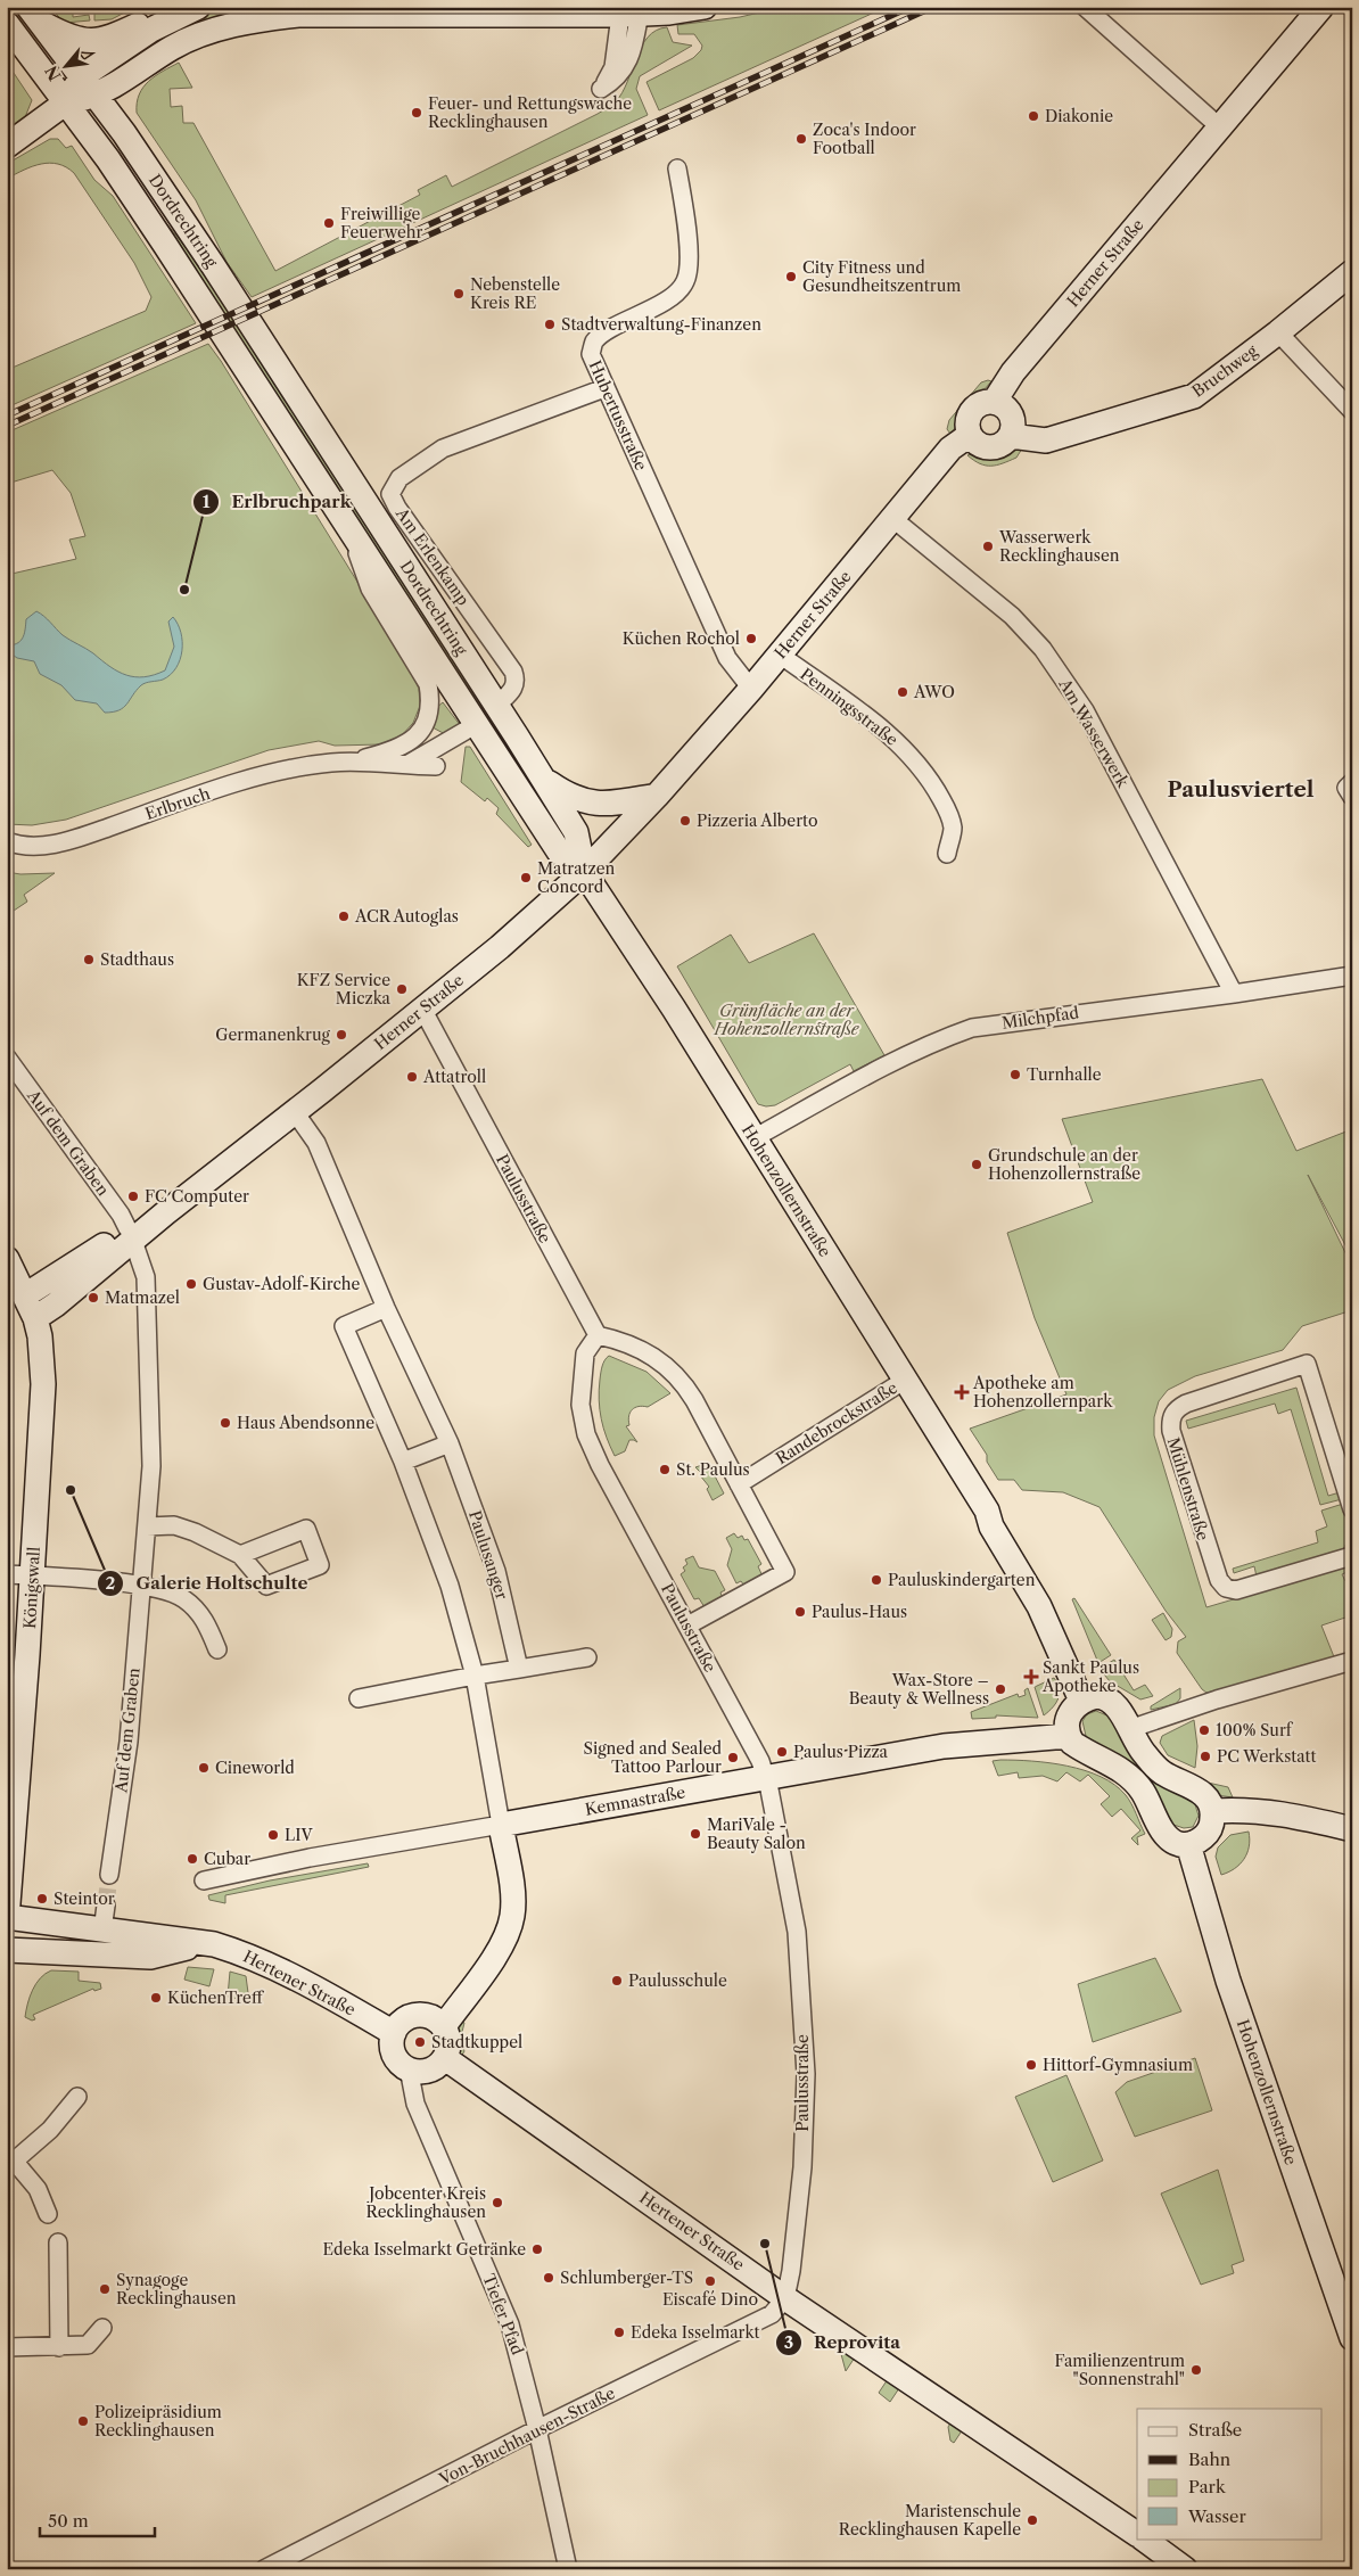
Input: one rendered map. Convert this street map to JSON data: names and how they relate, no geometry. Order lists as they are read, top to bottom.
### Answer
{
  "streets": {
    "main road": [
      "Dordrechtring",
      "Herner Straße",
      "Bruchweg",
      "Hohenzollernstraße",
      "Königswall",
      "Kemnastraße",
      "Hertener Straße"
    ],
    "street": [
      "Hubertusstraße",
      "Am Erlenkamp",
      "Penningsstraße",
      "Am Wasserwerk",
      "Erlbruch",
      "Milchpfad",
      "Auf dem Graben",
      "Paulusstraße",
      "Randebrockstraße",
      "Mühlenstraße",
      "Paulusanger",
      "Tiefer Pfad",
      "Von-Bruchhausen-Straße"
    ]
  },
  "crossings": [
    ["Dordrechtring", "Herner Straße"],
    ["Dordrechtring", "Am Erlenkamp"],
    ["Dordrechtring", "Erlbruch"],
    ["Dordrechtring", "Hohenzollernstraße"],
    ["Herner Straße", "Bruchweg"],
    ["Herner Straße", "Hubertusstraße"],
    ["Herner Straße", "Penningsstraße"],
    ["Herner Straße", "Am Wasserwerk"],
    ["Herner Straße", "Auf dem Graben"],
    ["Herner Straße", "Hohenzollernstraße"],
    ["Herner Straße", "Paulusstraße"],
    ["Herner Straße", "Paulusanger"],
    ["Herner Straße", "Königswall"],
    ["Hubertusstraße", "Am Erlenkamp"],
    ["Am Wasserwerk", "Milchpfad"],
    ["Milchpfad", "Hohenzollernstraße"],
    ["Hohenzollernstraße", "Randebrockstraße"],
    ["Paulusstraße", "Kemnastraße"],
    ["Paulusstraße", "Hertener Straße"],
    ["Paulusstraße", "Von-Bruchhausen-Straße"],
    ["Königswall", "Hertener Straße"],
    ["Hertener Straße", "Tiefer Pfad"],
    ["Hertener Straße", "Von-Bruchhausen-Straße"],
    ["Tiefer Pfad", "Von-Bruchhausen-Straße"]
  ],
  "districts": ["Paulusviertel"],
  "parks": ["Grünfläche an der Hohenzollernstraße"],
  "places": {
    "other": [
      "Feuer- und Rettungswache Recklinghausen",
      "Diakonie",
      "Zoca's Indoor Football",
      "Freiwillige Feuerwehr",
      "City Fitness und Gesundheitszentrum",
      "Nebenstelle Kreis RE",
      "Stadtverwaltung-Finanzen",
      "Wasserwerk Recklinghausen",
      "Erlbruchpark",
      "Küchen Rochol",
      "AWO",
      "Pizzeria Alberto",
      "Matratzen Concord",
      "ACR Autoglas",
      "Stadthaus",
      "KFZ Service Miczka",
      "Germanenkrug",
      "Turnhalle",
      "Attatroll",
      "Grundschule an der Hohenzollernstraße",
      "FC Computer",
      "Gustav-Adolf-Kirche",
      "Matmazel",
      "Haus Abendsonne",
      "St. Paulus",
      "Galerie Holtschulte",
      "Pauluskindergarten",
      "Paulus-Haus",
      "Wax-Store – Beauty & Wellness",
      "100% Surf",
      "Paulus Pizza",
      "PC Werkstatt",
      "Signed and Sealed Tattoo Parlour",
      "Cineworld",
      "MariVale - Beauty Salon",
      "LIV",
      "Cubar",
      "Steintor",
      "Paulusschule",
      "KüchenTreff",
      "Stadtkuppel",
      "Hittorf-Gymnasium",
      "Jobcenter Kreis Recklinghausen",
      "Reprovita",
      "Edeka Isselmarkt Getränke",
      "Schlumberger-TS",
      "Eiscafé Dino",
      "Synagoge Recklinghausen",
      "Edeka Isselmarkt",
      "Familienzentrum \"Sonnenstrahl\"",
      "Polizeipräsidium Recklinghausen",
      "Maristenschule Recklinghausen Kapelle"
    ],
    "health": ["Apotheke am Hohenzollernpark", "Sankt Paulus Apotheke"]
  },
  "legend": [
    "Straße",
    "Bahn",
    "Park",
    "Wasser"
  ],
  "scale_bar": "50 m",
  "north": "bottom left"
}
